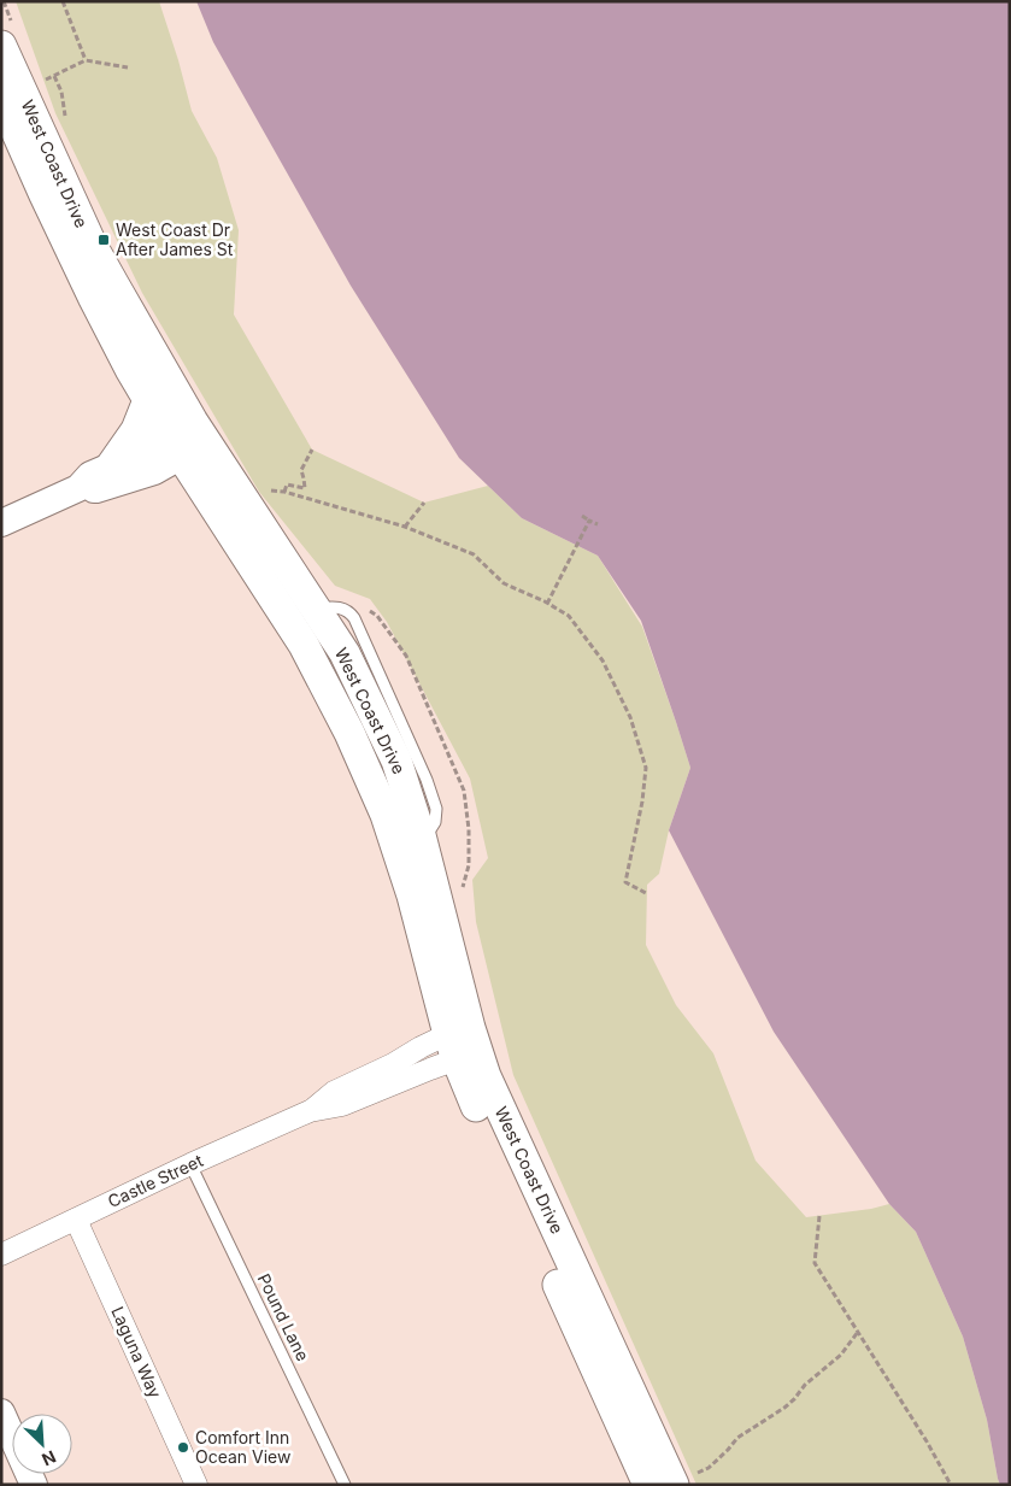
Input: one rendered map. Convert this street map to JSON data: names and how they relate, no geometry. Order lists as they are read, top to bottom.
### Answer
{
  "streets": {
    "main road": ["West Coast Drive"],
    "street": ["Castle Street", "Laguna Way"],
    "lane": ["Pound Lane"]
  },
  "crossings": [
    ["West Coast Drive", "Castle Street"],
    ["Castle Street", "Pound Lane"],
    ["Castle Street", "Laguna Way"]
  ],
  "places": {
    "transit": ["West Coast Dr After James St"],
    "other": ["Comfort Inn Ocean View"]
  },
  "north": "bottom right"
}
